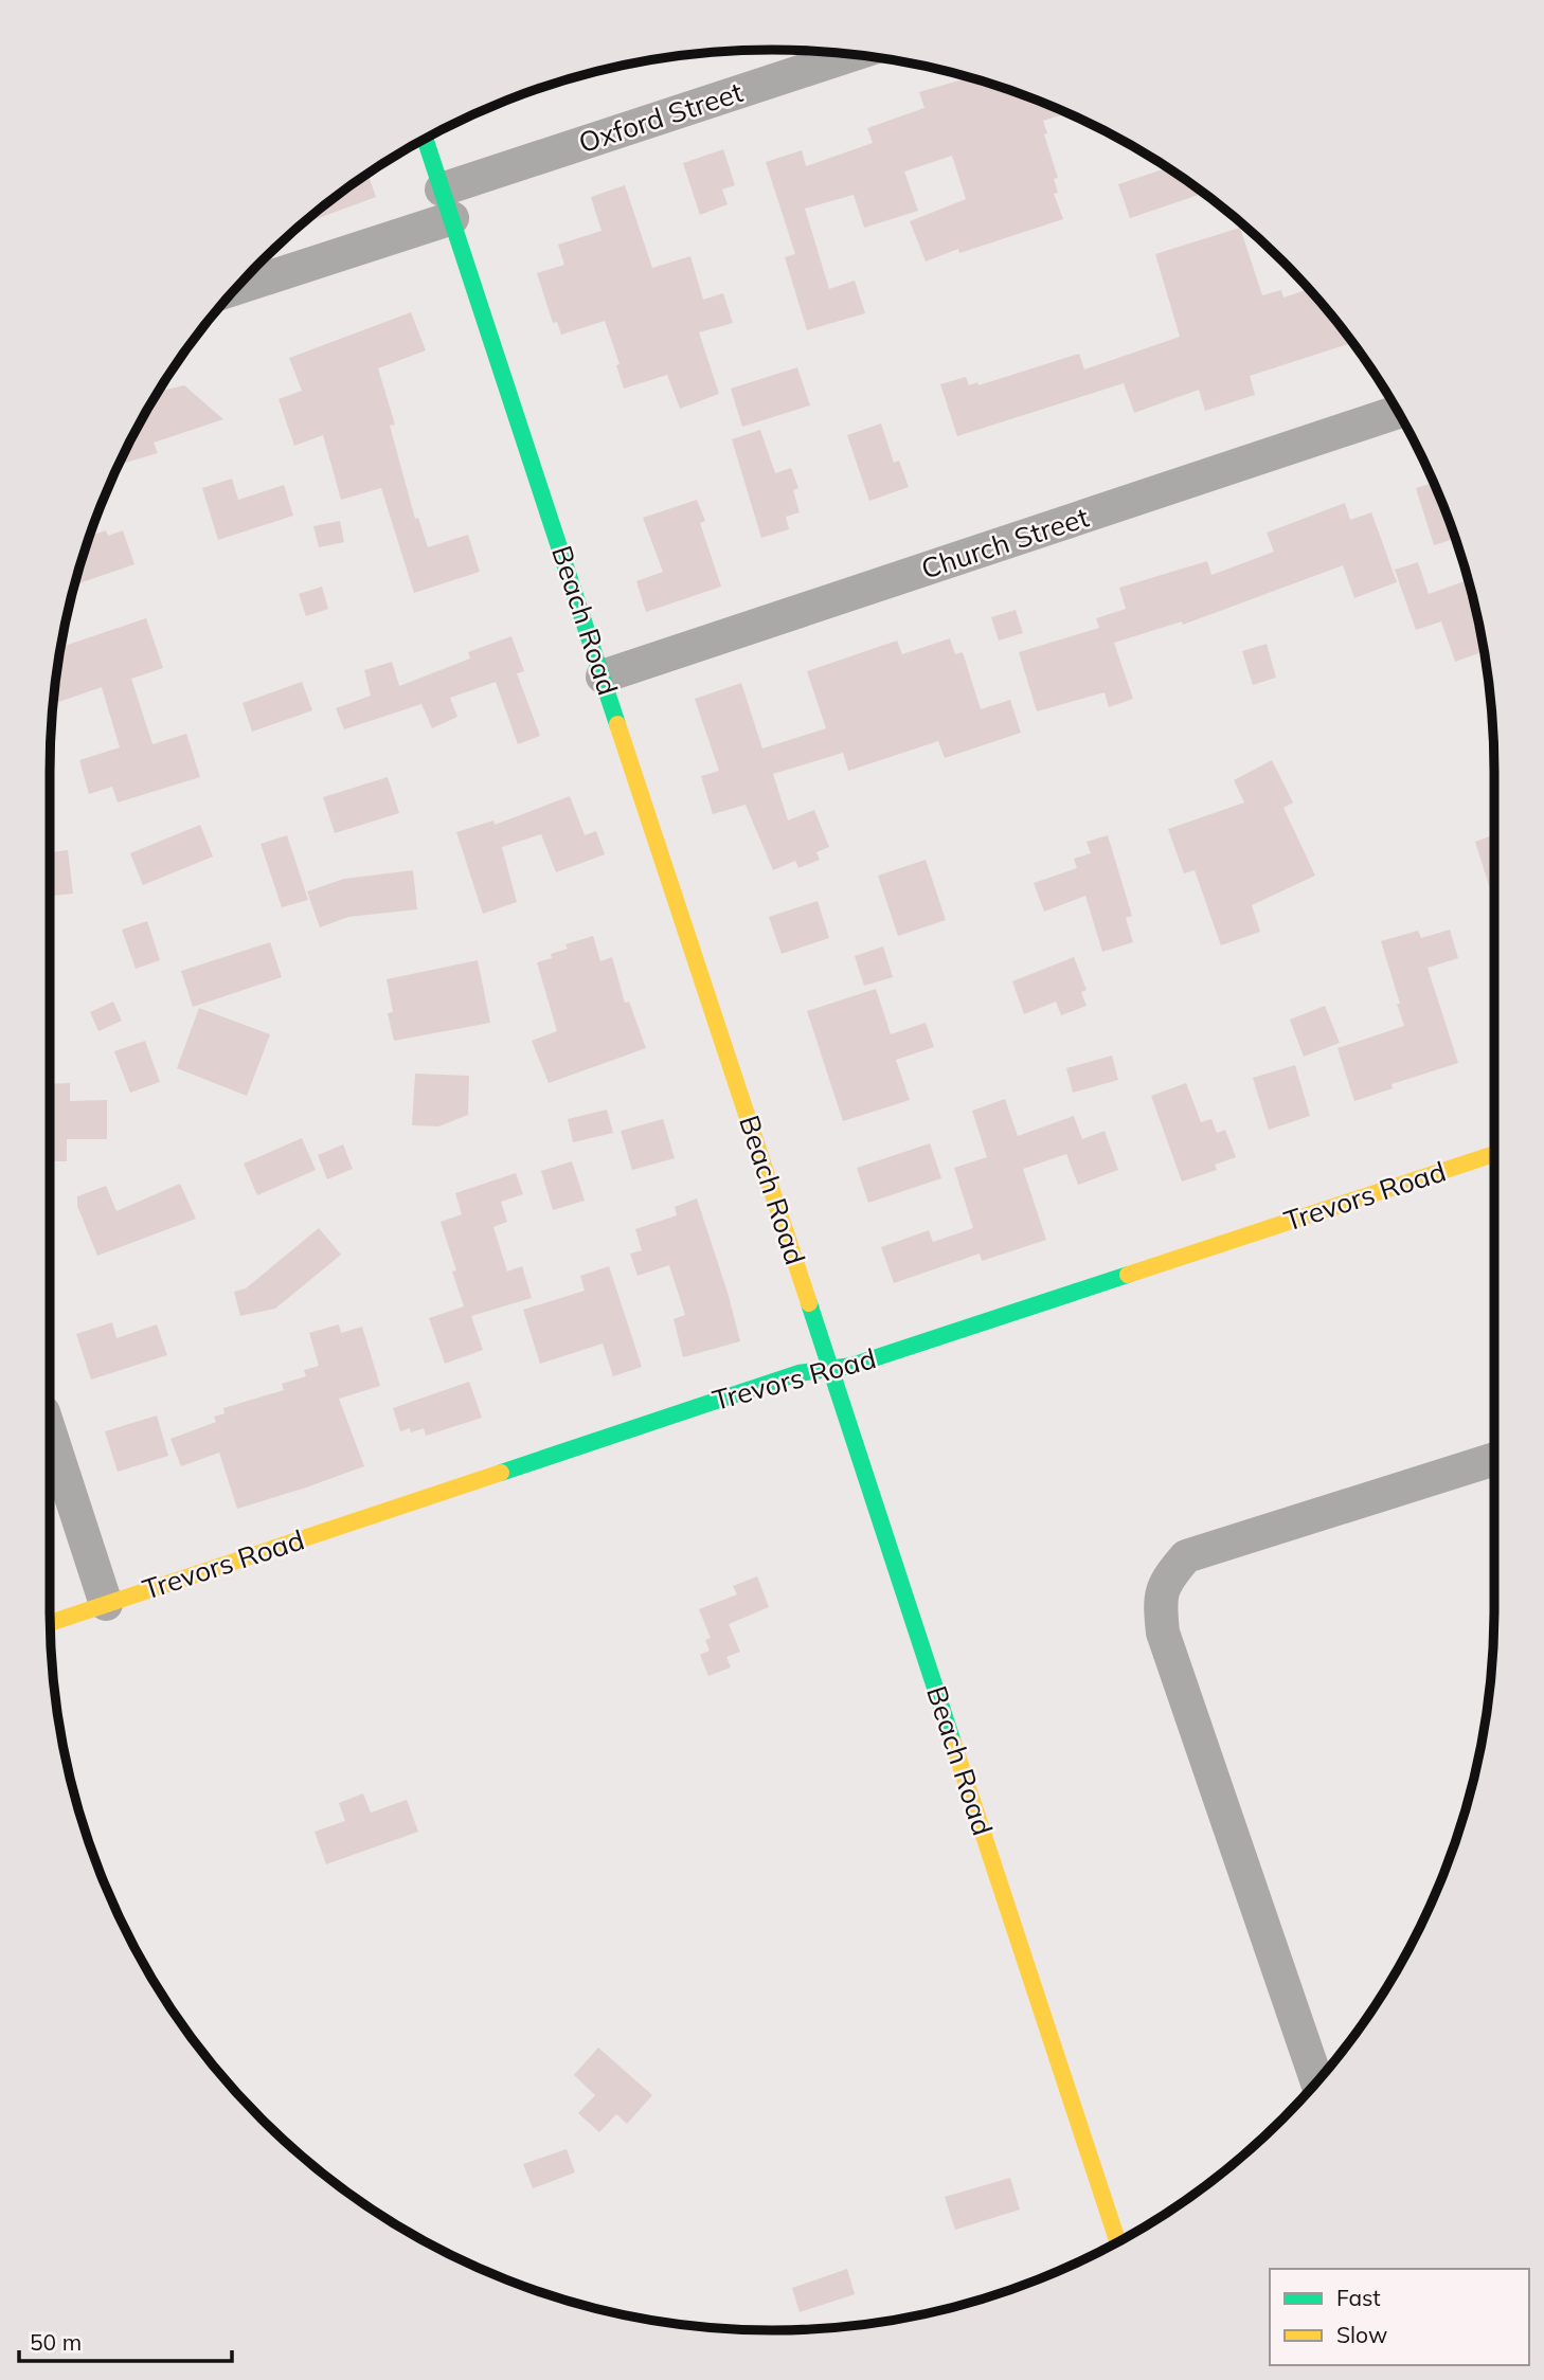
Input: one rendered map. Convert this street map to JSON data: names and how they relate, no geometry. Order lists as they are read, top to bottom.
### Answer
{
  "streets": {
    "street": [
      "Oxford Street",
      "Church Street",
      "Beach Road",
      "Trevors Road"
    ]
  },
  "crossings": [
    ["Oxford Street", "Beach Road"],
    ["Church Street", "Beach Road"],
    ["Beach Road", "Trevors Road"]
  ],
  "legend": ["Fast", "Slow"],
  "scale_bar": "50 m"
}
